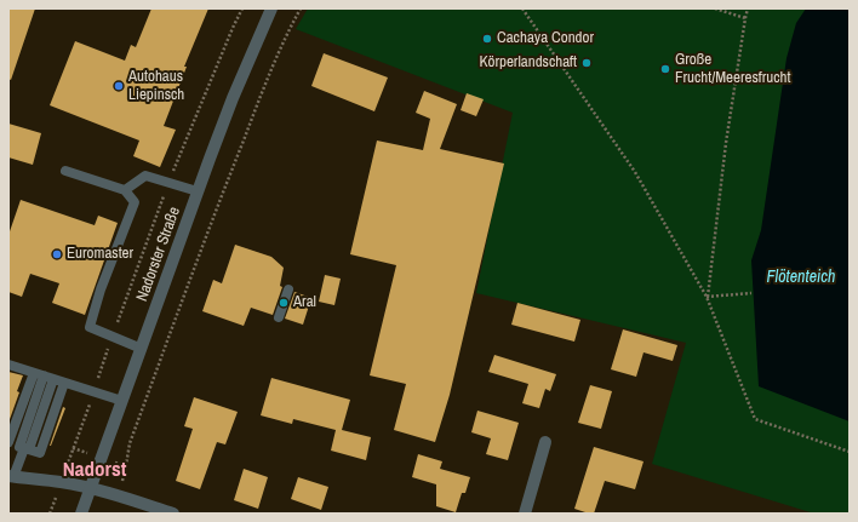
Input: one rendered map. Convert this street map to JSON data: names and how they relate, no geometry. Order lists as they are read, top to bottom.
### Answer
{
  "streets": {
    "street": ["Nadorster Straße"]
  },
  "districts": ["Nadorst"],
  "water": ["Flötenteich"],
  "places": [
    "Cachaya Condor",
    "Körperlandschaft",
    "Große Frucht/Meeresfrucht",
    "Autohaus Liepinsch",
    "Euromaster",
    "Aral"
  ]
}
